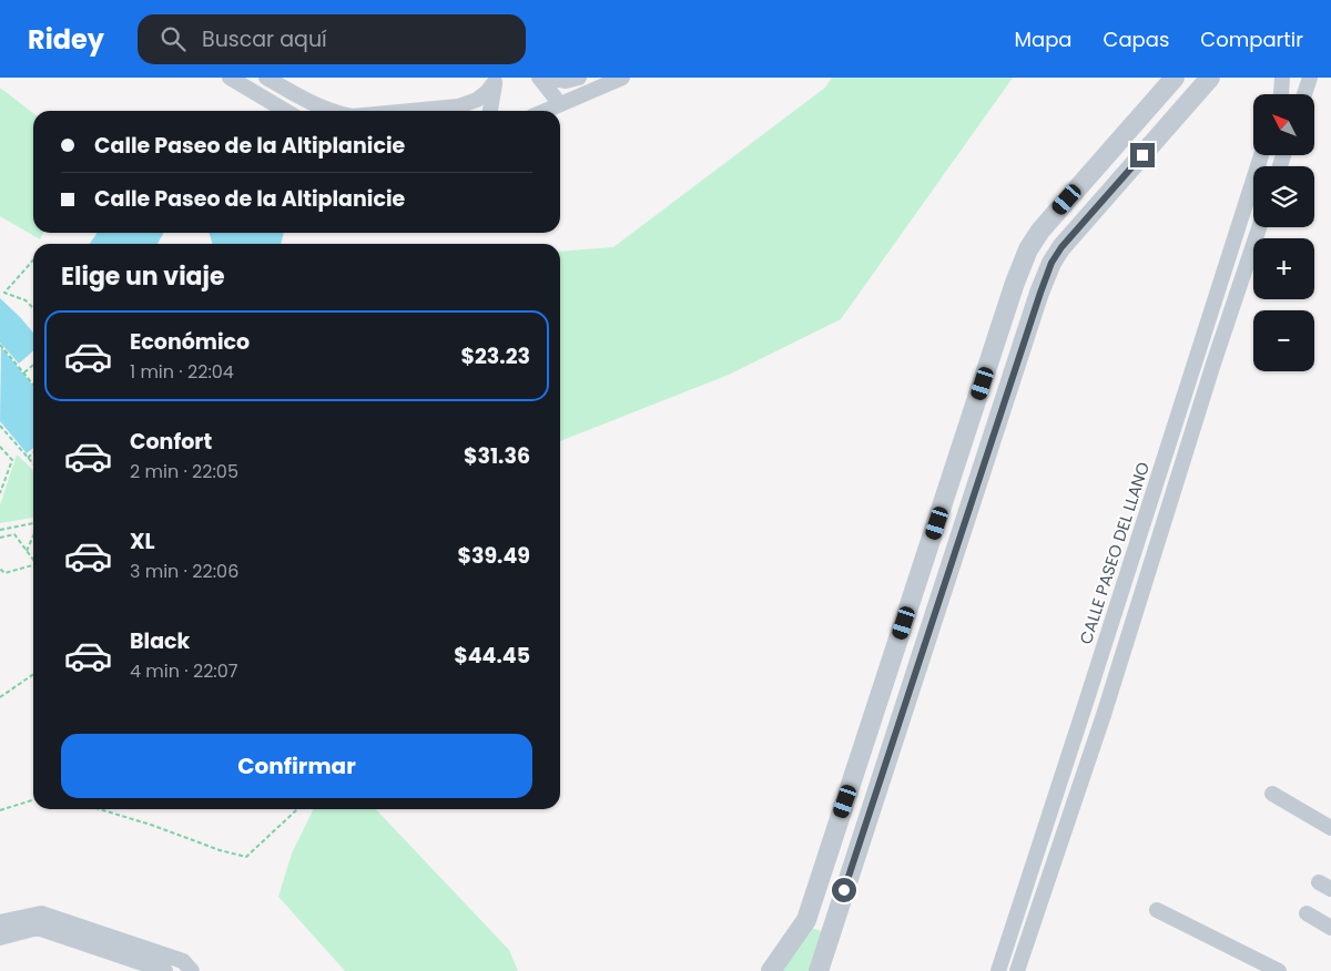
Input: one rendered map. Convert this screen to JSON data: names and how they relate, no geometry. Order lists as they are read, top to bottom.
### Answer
{
  "streets": {
    "street": ["CALLE PASEO DEL LLANO"]
  },
  "north": "top left",
  "page": {
    "header": "Ridey",
    "search": "Buscar aquí",
    "nav": ["Mapa", "Capas", "Compartir"],
    "map_buttons": ["+", "−"],
    "banner": ["Calle Paseo de la Altiplanicie", "Calle Paseo de la Altiplanicie"],
    "heading": "Elige un viaje",
    "list": [
      {
        "name": "Económico",
        "note": "1 min · 22:04",
        "value": "$23.23"
      },
      {
        "name": "Confort",
        "note": "2 min · 22:05",
        "value": "$31.36"
      },
      {
        "name": "XL",
        "note": "3 min · 22:06",
        "value": "$39.49"
      },
      {
        "name": "Black",
        "note": "4 min · 22:07",
        "value": "$44.45"
      }
    ],
    "buttons": "Confirmar"
  }
}
